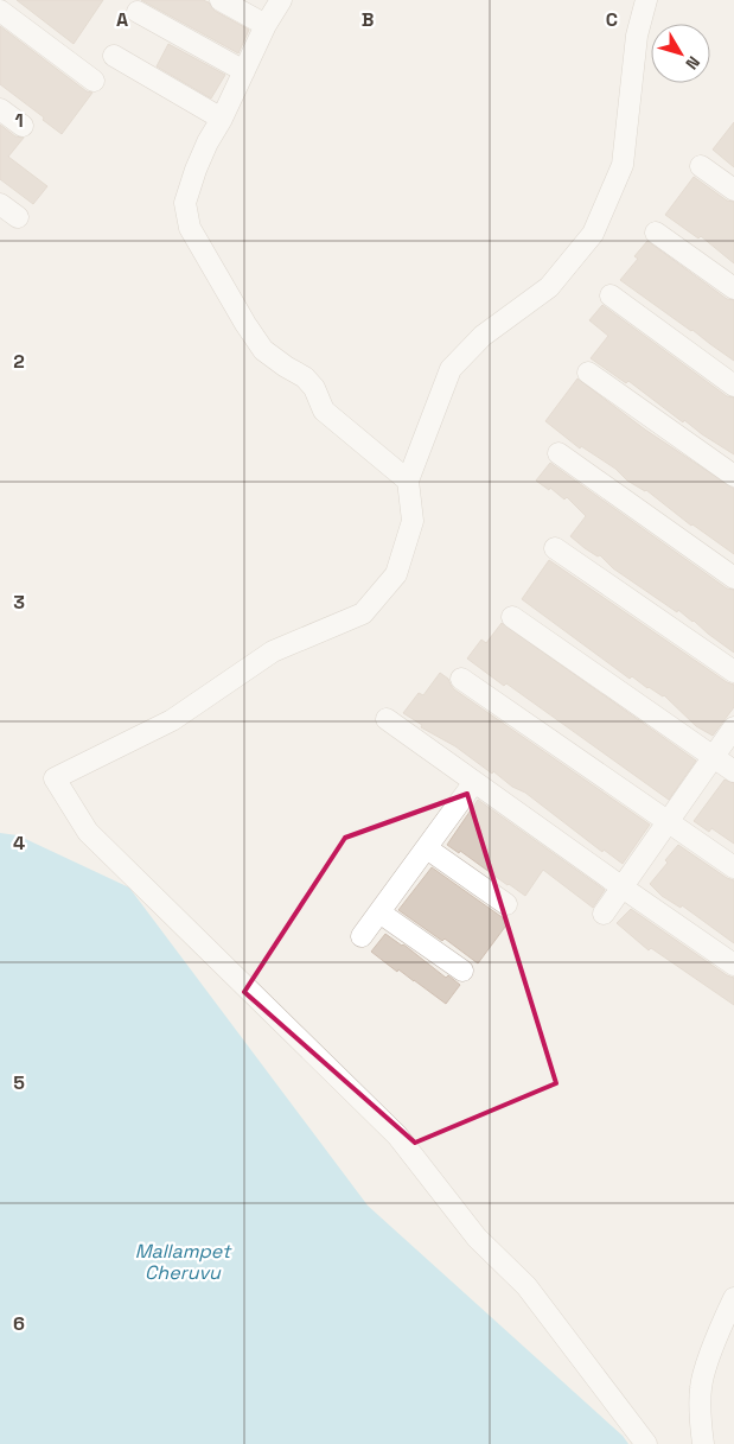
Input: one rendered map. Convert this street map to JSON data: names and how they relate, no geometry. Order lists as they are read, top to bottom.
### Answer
{
  "water": ["Mallampet Cheruvu"],
  "north": "bottom right",
  "grid": {
    "columns": ["A", "B", "C"],
    "rows": [
      "1",
      "2",
      "3",
      "4",
      "5",
      "6"
    ]
  }
}
